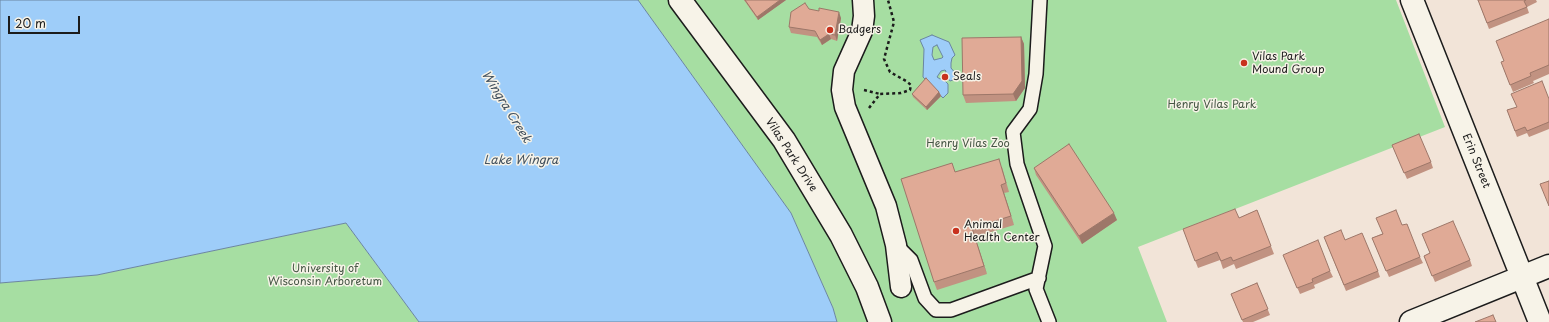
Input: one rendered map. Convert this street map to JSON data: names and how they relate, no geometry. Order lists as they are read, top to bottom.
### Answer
{
  "streets": {
    "street": ["Vilas Park Drive", "Erin Street"]
  },
  "water": ["Wingra Creek", "Lake Wingra"],
  "parks": ["Henry Vilas Park", "Henry Vilas Zoo", "University of Wisconsin Arboretum"],
  "places": [
    "Badgers",
    "Vilas Park Mound Group",
    "Seals",
    "Animal Health Center"
  ],
  "scale_bar": "20 m"
}
